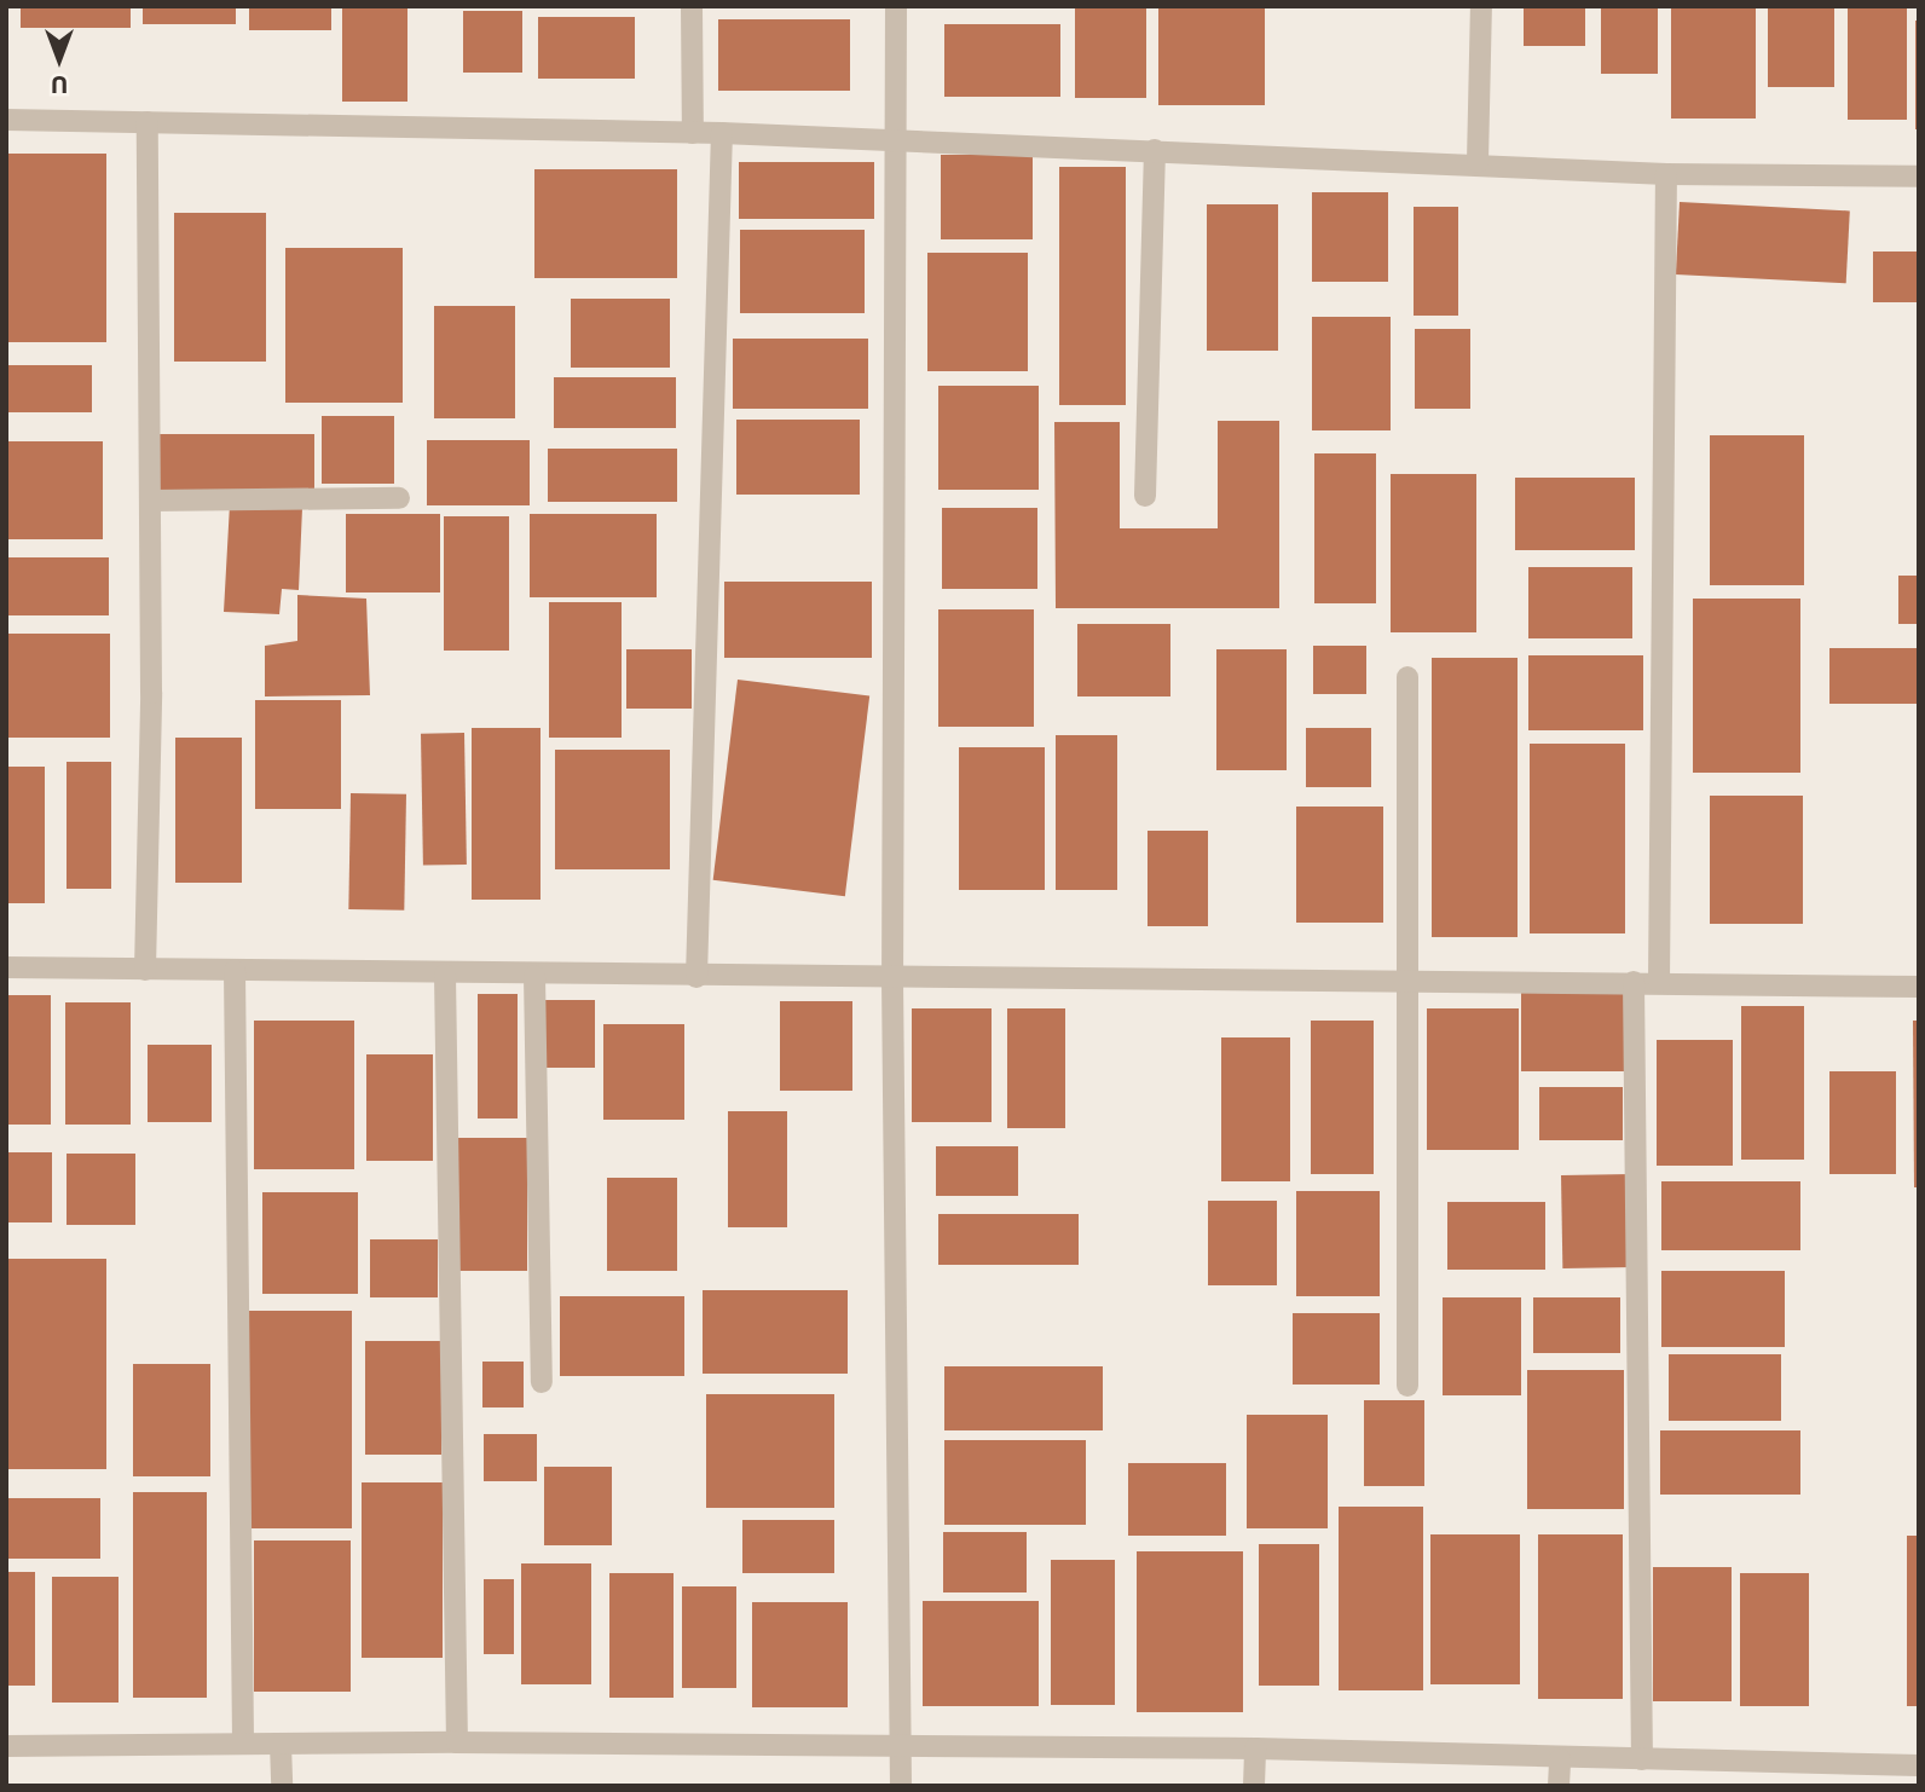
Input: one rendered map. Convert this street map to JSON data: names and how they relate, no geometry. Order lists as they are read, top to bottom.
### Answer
{
  "north": "bottom"
}
